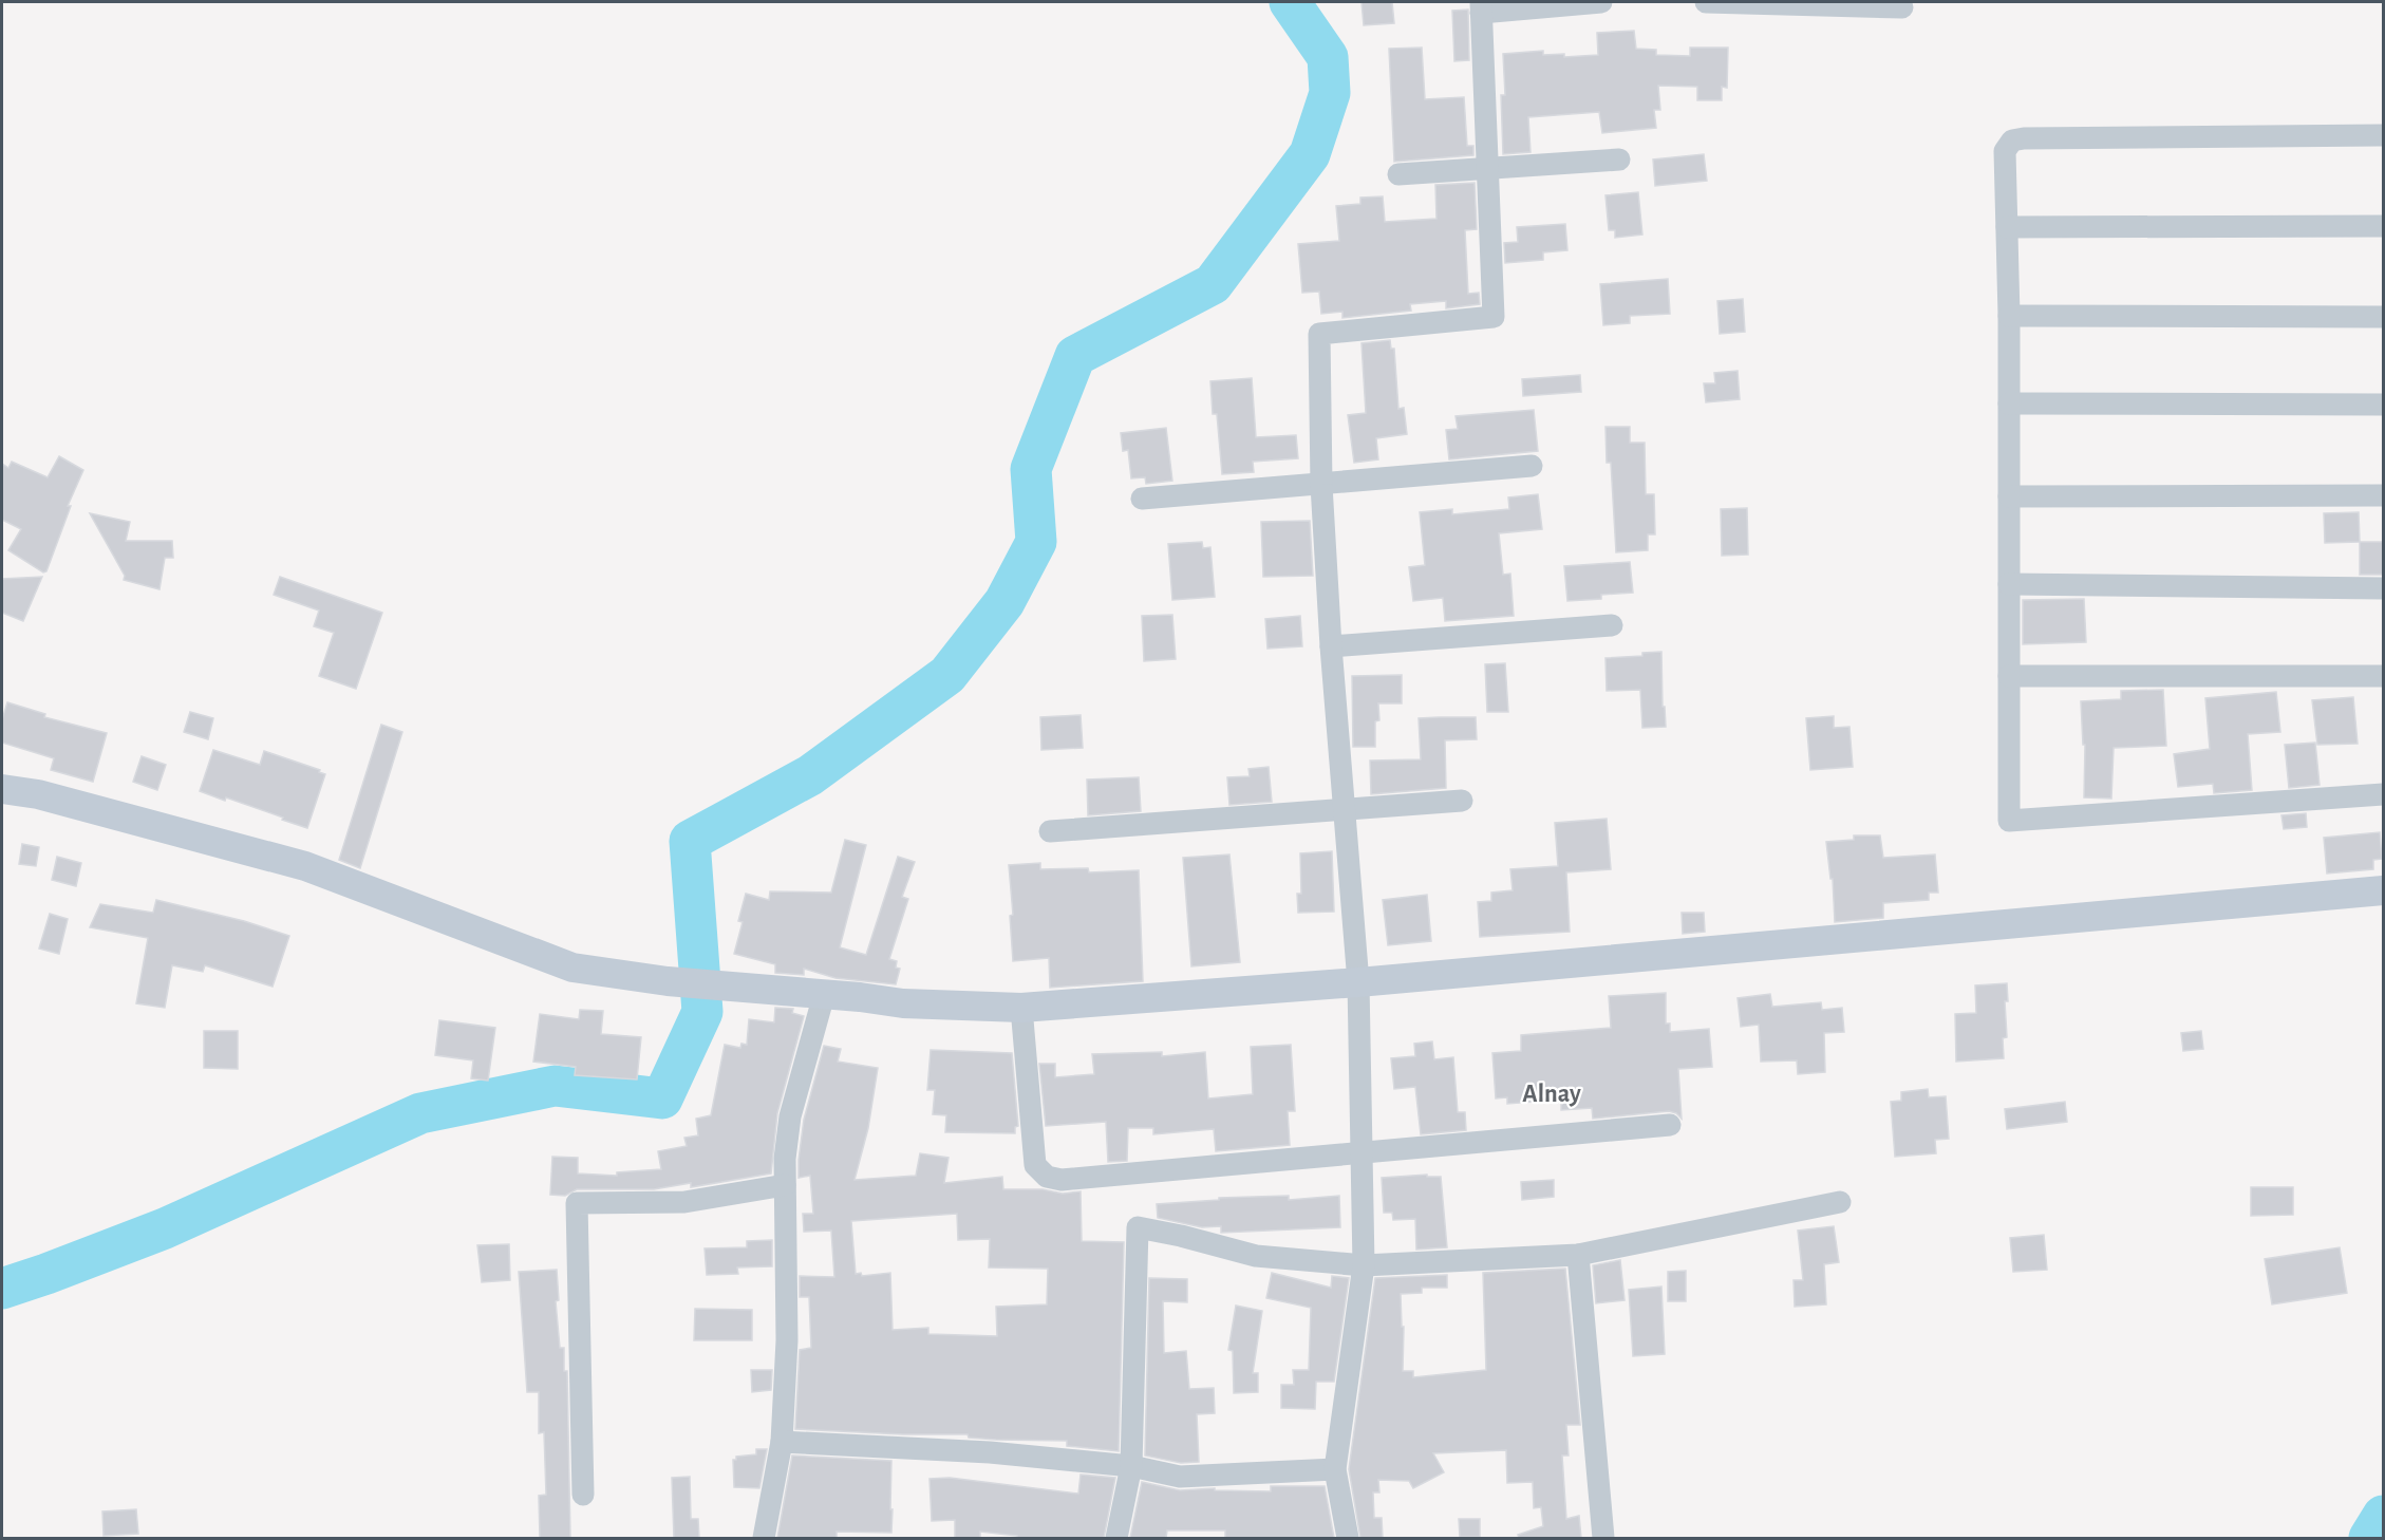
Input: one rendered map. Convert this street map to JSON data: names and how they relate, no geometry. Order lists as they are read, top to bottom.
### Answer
{
  "districts": ["Alnay"]
}
